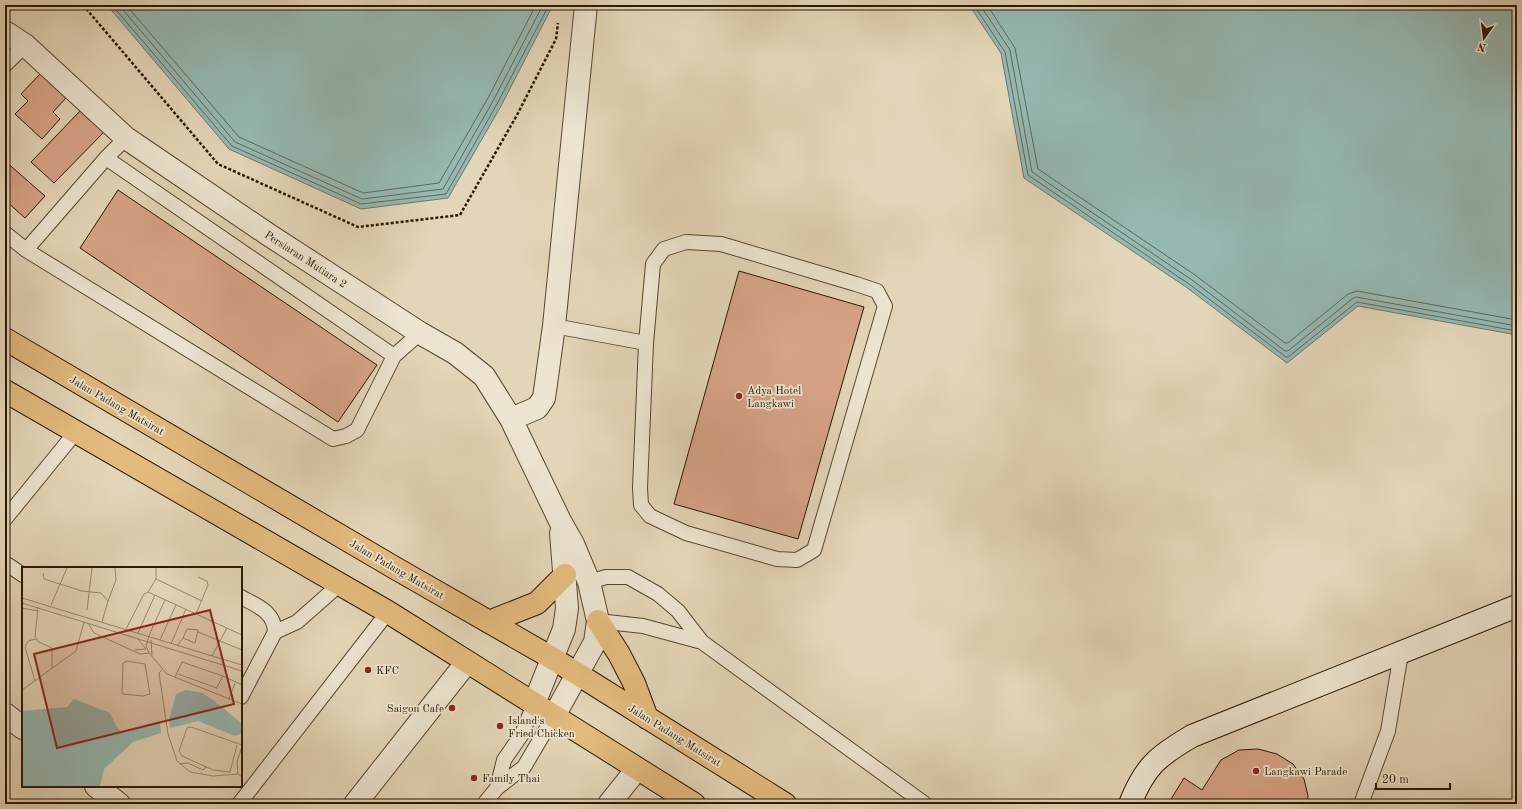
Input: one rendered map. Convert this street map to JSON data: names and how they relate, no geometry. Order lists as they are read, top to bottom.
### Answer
{
  "streets": {
    "main road": ["Jalan Padang Matsirat"],
    "street": ["Persiaran Mutiara 2"]
  },
  "crossings": [
    ["Persiaran Mutiara 2", "Jalan Padang Matsirat"]
  ],
  "places": [
    "Adya Hotel Langkawi",
    "KFC",
    "Saigon Cafe",
    "Island's Fried Chicken",
    "Langkawi Parade",
    "Family Thai"
  ],
  "scale_bar": "20 m",
  "north": "bottom"
}
